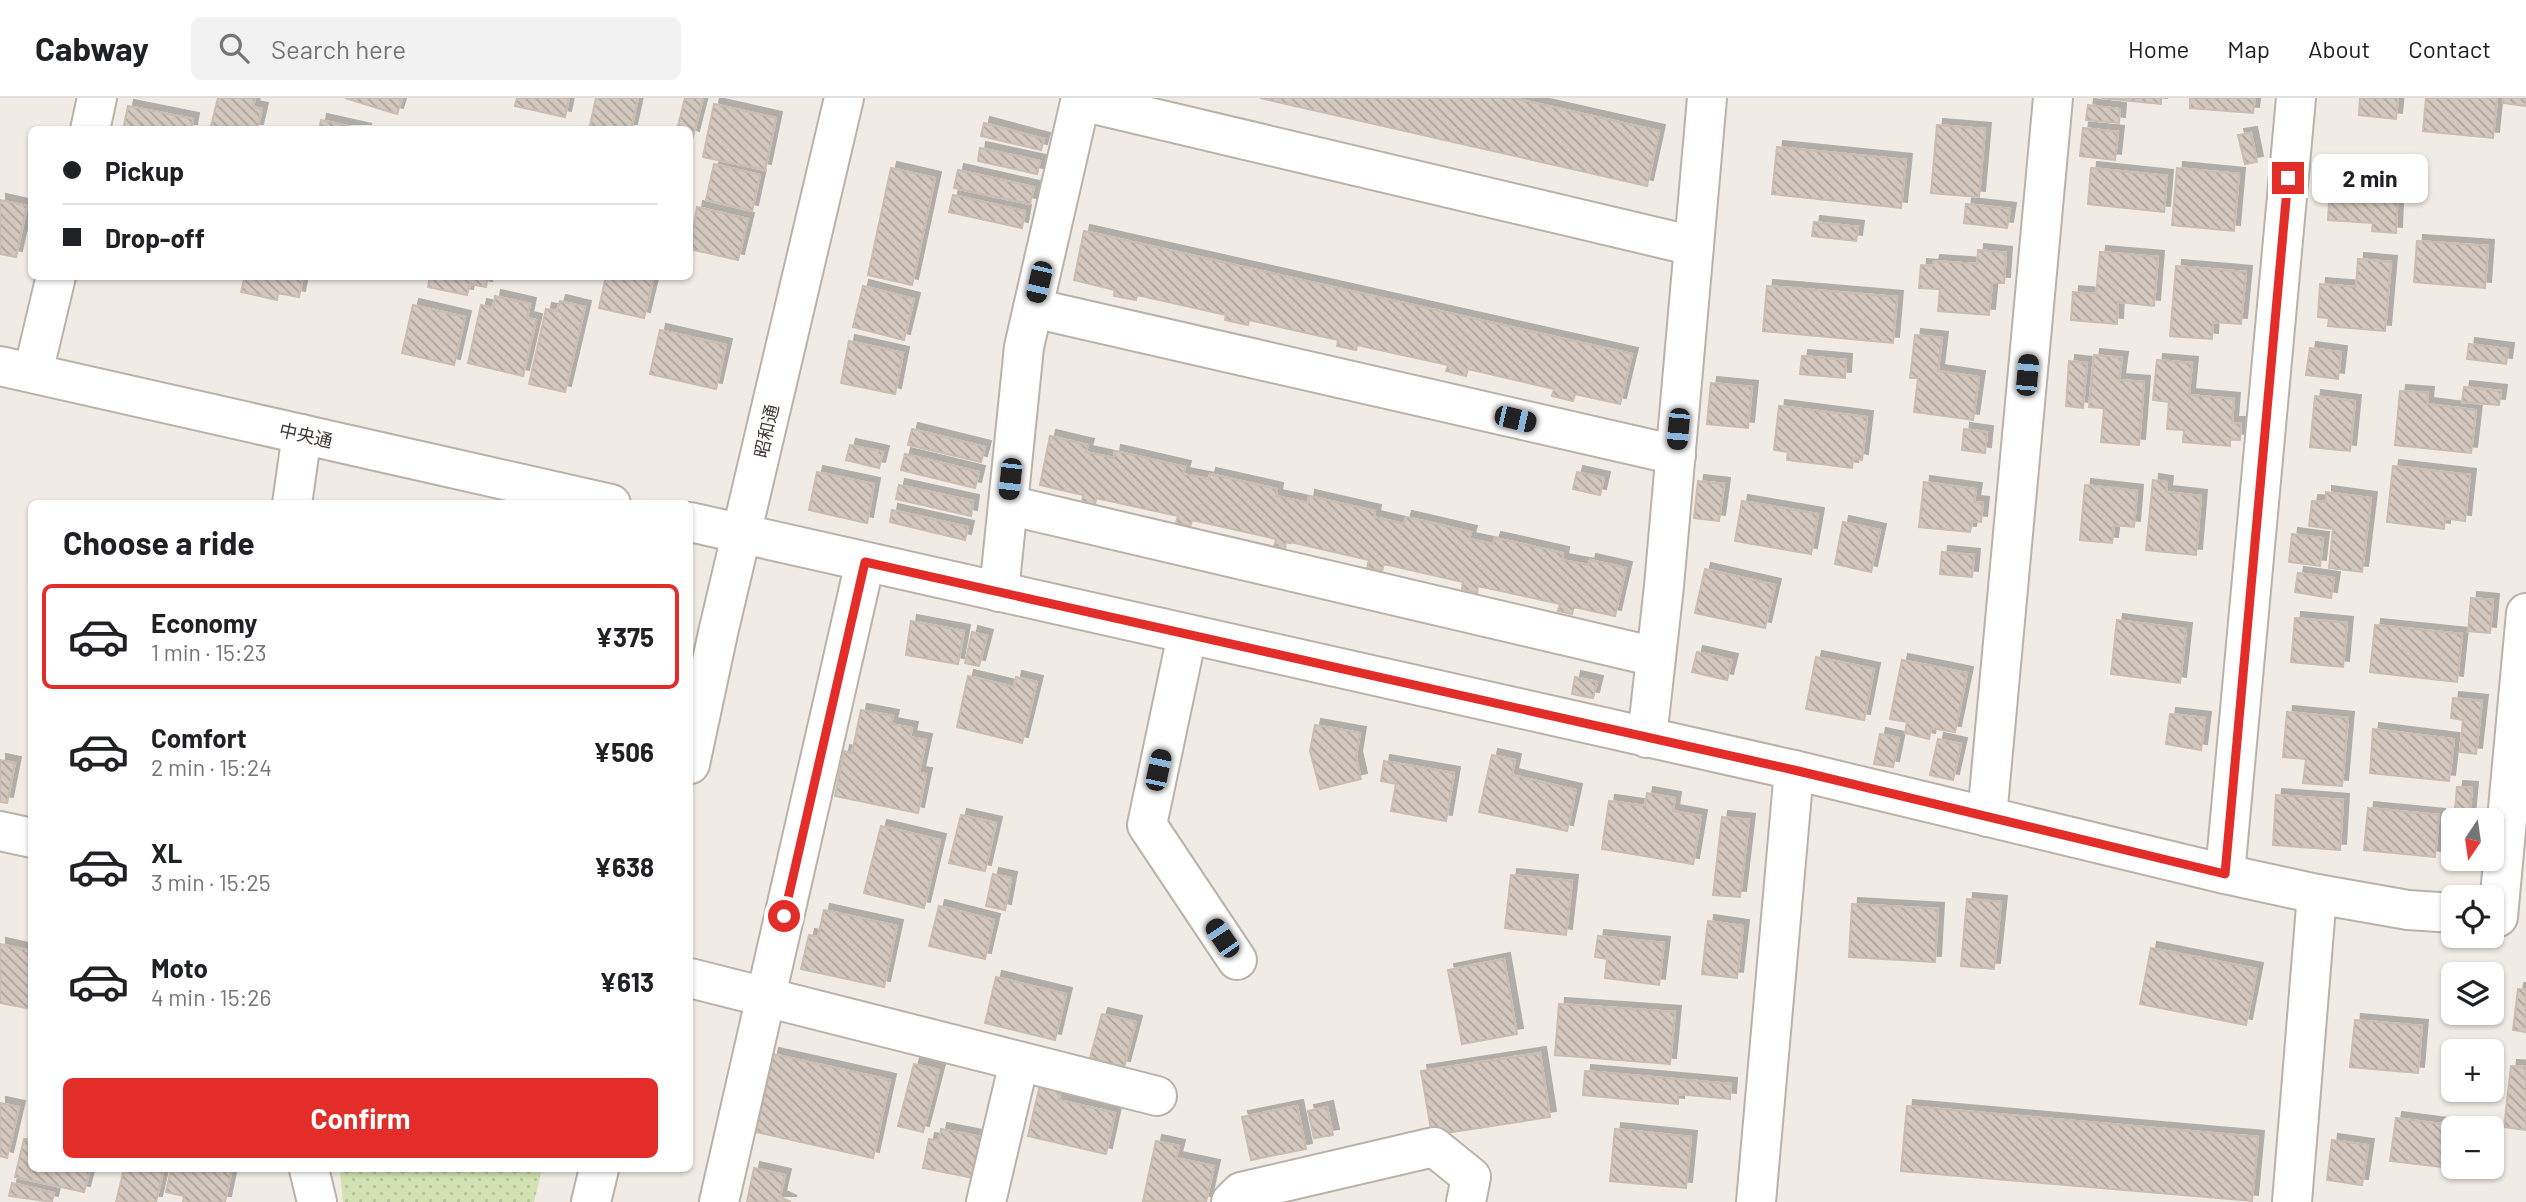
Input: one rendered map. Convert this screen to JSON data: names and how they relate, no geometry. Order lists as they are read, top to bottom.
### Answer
{
  "streets": {
    "street": ["昭和通", "中央通"]
  },
  "north": "bottom",
  "page": {
    "header": "Cabway",
    "search": "Search here",
    "nav": [
      "Home",
      "Map",
      "About",
      "Contact"
    ],
    "banner": ["Pickup", "Drop-off"],
    "bubble": "2 min",
    "heading": "Choose a ride",
    "list": [
      {
        "name": "Economy",
        "note": "1 min · 15:23",
        "value": "¥375"
      },
      {
        "name": "Comfort",
        "note": "2 min · 15:24",
        "value": "¥506"
      },
      {
        "name": "XL",
        "note": "3 min · 15:25",
        "value": "¥638"
      },
      {
        "name": "Moto",
        "note": "4 min · 15:26",
        "value": "¥613"
      }
    ],
    "map_buttons": ["+", "−"],
    "buttons": "Confirm"
  }
}
